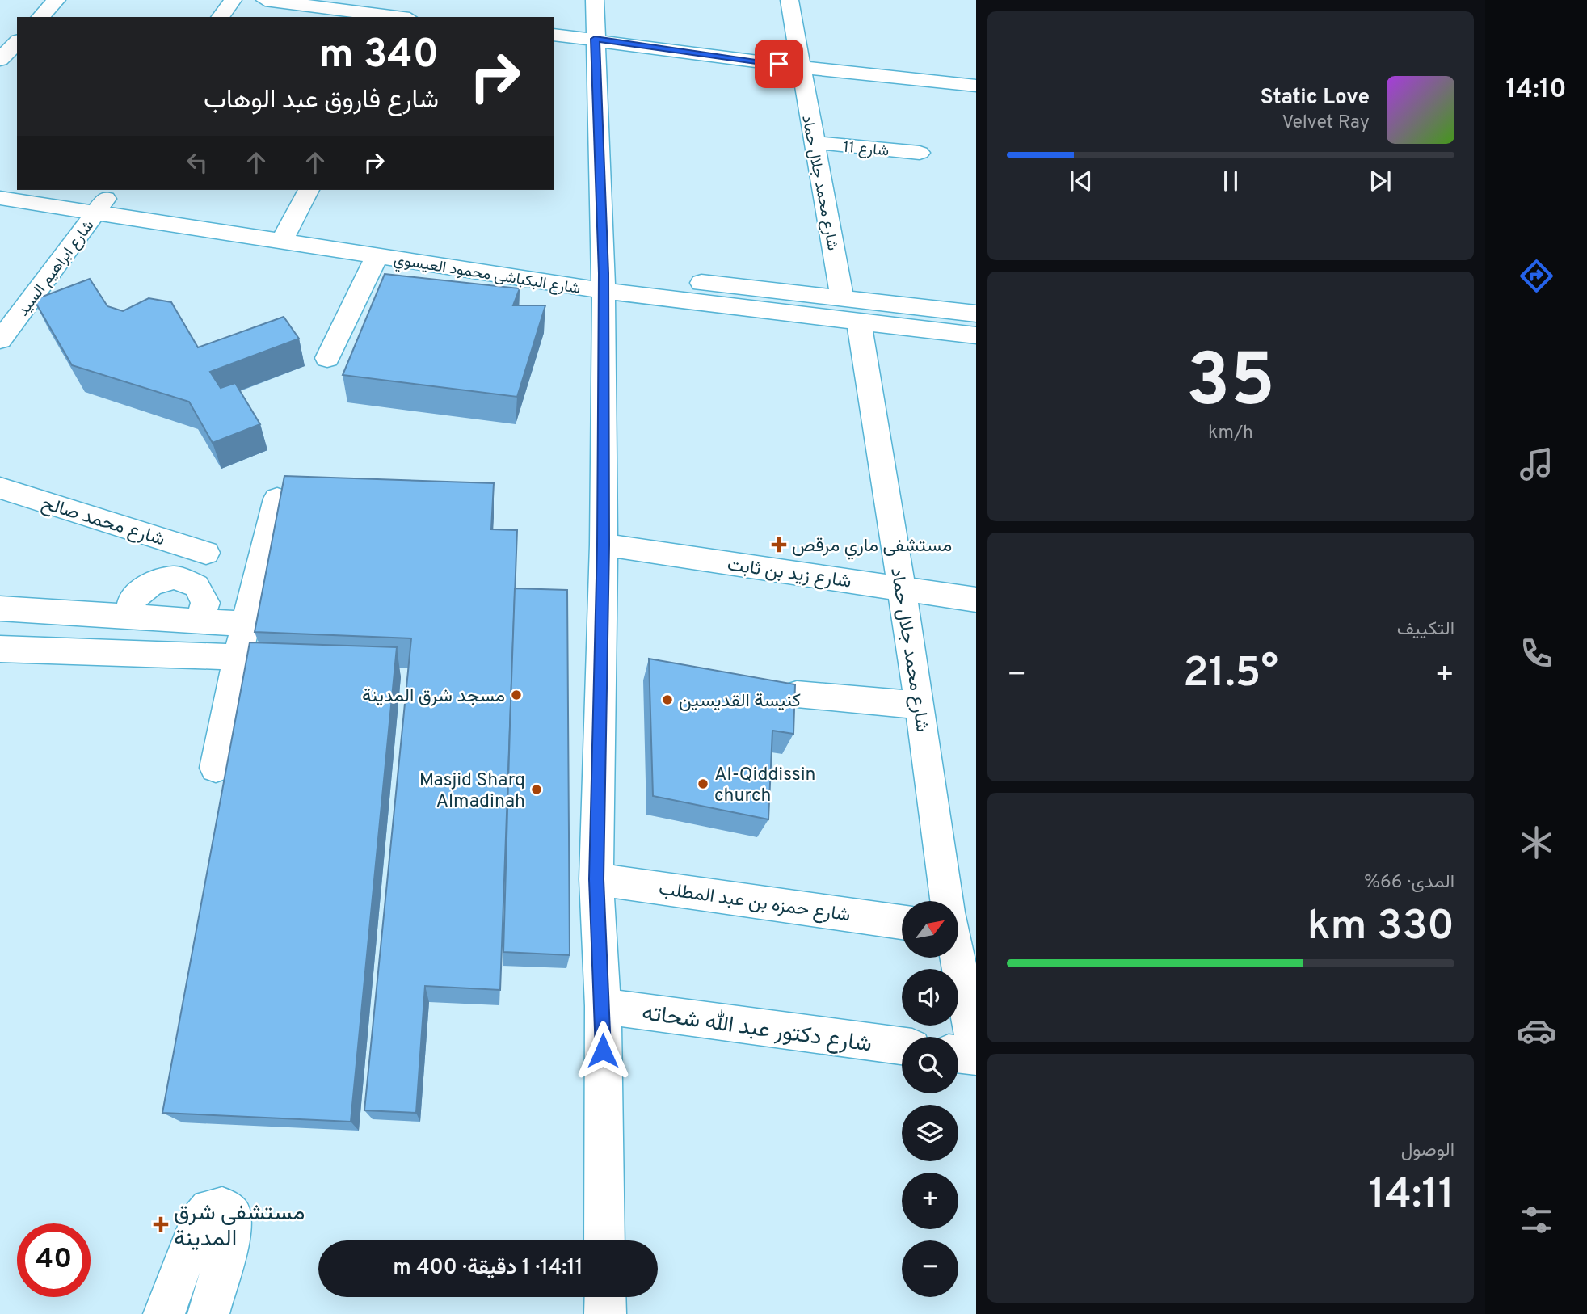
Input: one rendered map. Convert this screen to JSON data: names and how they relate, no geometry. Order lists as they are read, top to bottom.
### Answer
{
  "streets": {
    "street": [
      "شارع 11",
      "شارع محمد جلال حماد",
      "شارع ابراهيم السيد",
      "شارع البكباشى محمود العيسوي",
      "شارع محمد صالح",
      "شارع زيد بن ثابت",
      "شارع حمزه بن عبد المطلب",
      "شارع دكتور عبد الله شحاته"
    ]
  },
  "crossings": [
    ["شارع 11", "شارع محمد جلال حماد"],
    ["شارع محمد جلال حماد", "شارع البكباشى محمود العيسوي"],
    ["شارع محمد جلال حماد", "شارع زيد بن ثابت"],
    ["شارع ابراهيم السيد", "شارع البكباشى محمود العيسوي"]
  ],
  "places": {
    "health": ["مستشفى ماري مرقص", "مستشفى شرق المدينة"],
    "other": [
      "مسجد شرق المدينة",
      "كنيسة القديسين",
      "Al-Qiddissin church",
      "Masjid Sharq Almadinah"
    ]
  },
  "north": "top right",
  "page": {
    "tabs": "14:10",
    "turn": ["340 m", "شارع فاروق عبد الوهاب"],
    "song": ["Static Love", "Velvet Ray"],
    "tile": [
      ["35", "km/h"],
      "التكييف",
      ["المدى · 66%", "330 km"],
      ["الوصول", "14:11"]
    ],
    "heat": ["−", "21.5°", "+"],
    "map_buttons": ["+", "−"],
    "limit": "40",
    "trip": "14:11 · 1 دقيقة · 400 m"
  }
}
